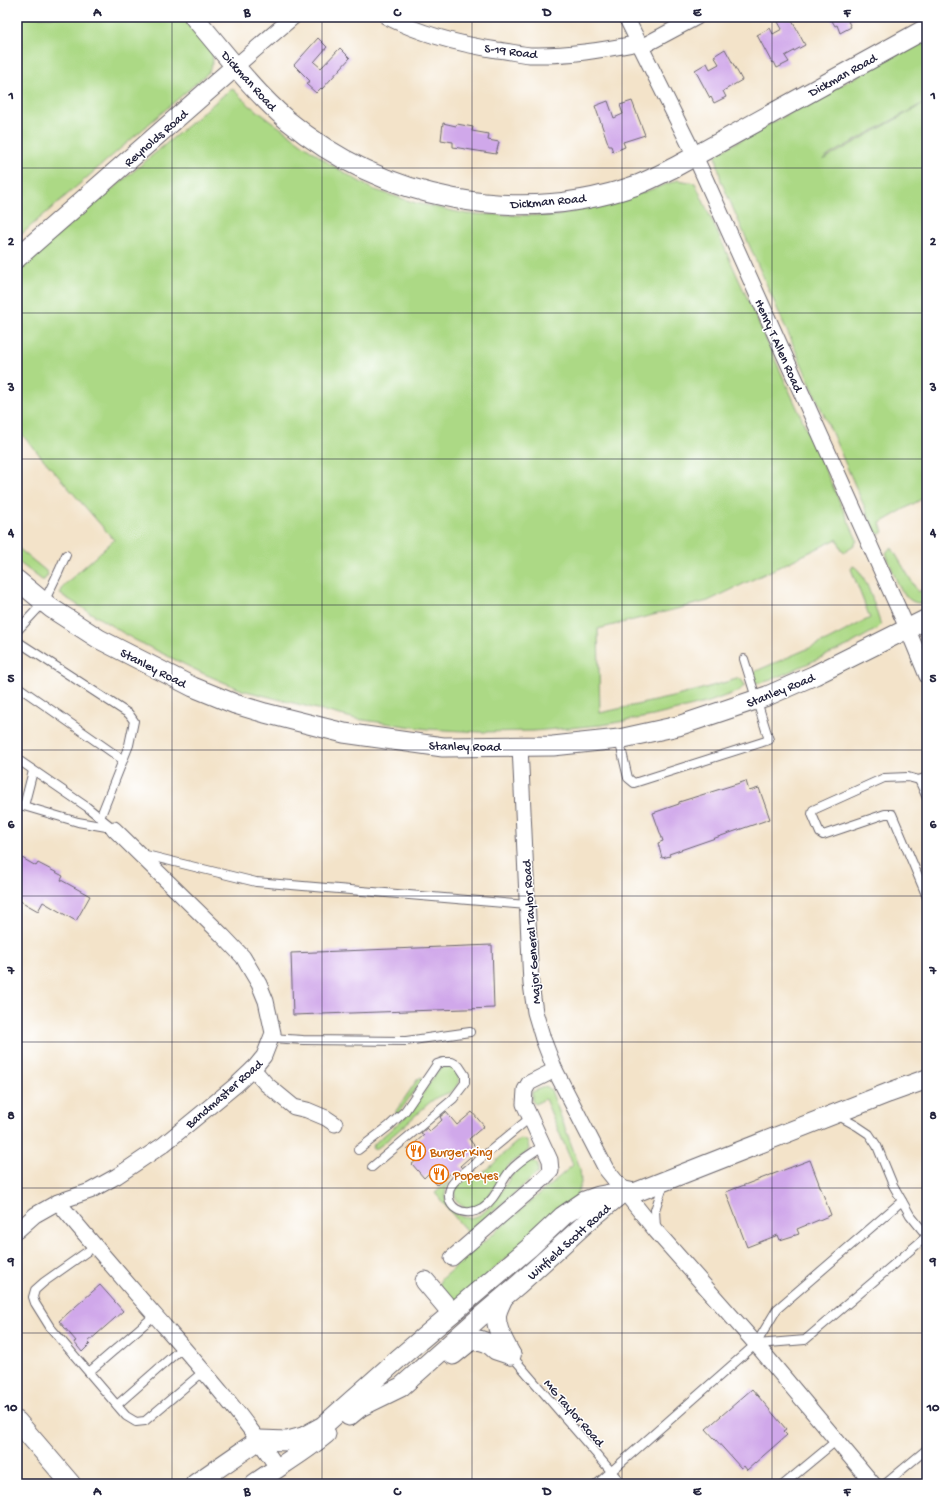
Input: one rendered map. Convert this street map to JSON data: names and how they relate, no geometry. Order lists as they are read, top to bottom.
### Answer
{
  "streets": {
    "street": [
      "S-19 Road",
      "Dickman Road",
      "Reynolds Road",
      "Henry T Allen Road",
      "Stanley Road",
      "Major General Taylor Road",
      "Bandmaster Road",
      "Winfield Scott Road"
    ],
    "lane": ["MG Taylor Road"]
  },
  "crossings": [
    ["S-19 Road", "Henry T Allen Road"],
    ["Dickman Road", "Reynolds Road"],
    ["Dickman Road", "Henry T Allen Road"],
    ["Henry T Allen Road", "Stanley Road"],
    ["Stanley Road", "Major General Taylor Road"],
    ["Major General Taylor Road", "Winfield Scott Road"]
  ],
  "places": {
    "restaurant": ["Burger King", "Popeyes"]
  },
  "grid": {
    "columns": [
      "A",
      "B",
      "C",
      "D",
      "E",
      "F"
    ],
    "rows": [
      "1",
      "2",
      "3",
      "4",
      "5",
      "6",
      "7",
      "8",
      "9",
      "10"
    ]
  }
}
